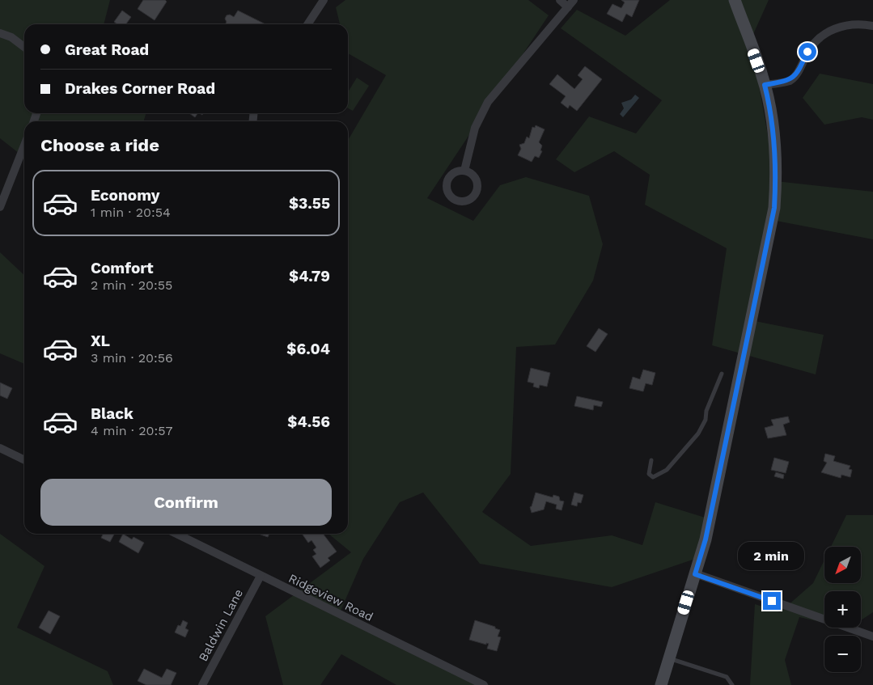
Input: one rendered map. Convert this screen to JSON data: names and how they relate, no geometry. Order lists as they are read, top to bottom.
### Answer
{
  "streets": {
    "street": ["Ridgeview Road", "Baldwin Lane"]
  },
  "crossings": [
    ["Ridgeview Road", "Baldwin Lane"]
  ],
  "north": "bottom left",
  "page": {
    "banner": ["Great Road", "Drakes Corner Road"],
    "heading": "Choose a ride",
    "list": [
      {
        "name": "Economy",
        "note": "1 min · 20:54",
        "value": "$3.55"
      },
      {
        "name": "Comfort",
        "note": "2 min · 20:55",
        "value": "$4.79"
      },
      {
        "name": "XL",
        "note": "3 min · 20:56",
        "value": "$6.04"
      },
      {
        "name": "Black",
        "note": "4 min · 20:57",
        "value": "$4.56"
      }
    ],
    "buttons": "Confirm",
    "bubble": "2 min",
    "map_buttons": ["+", "−"]
  }
}
